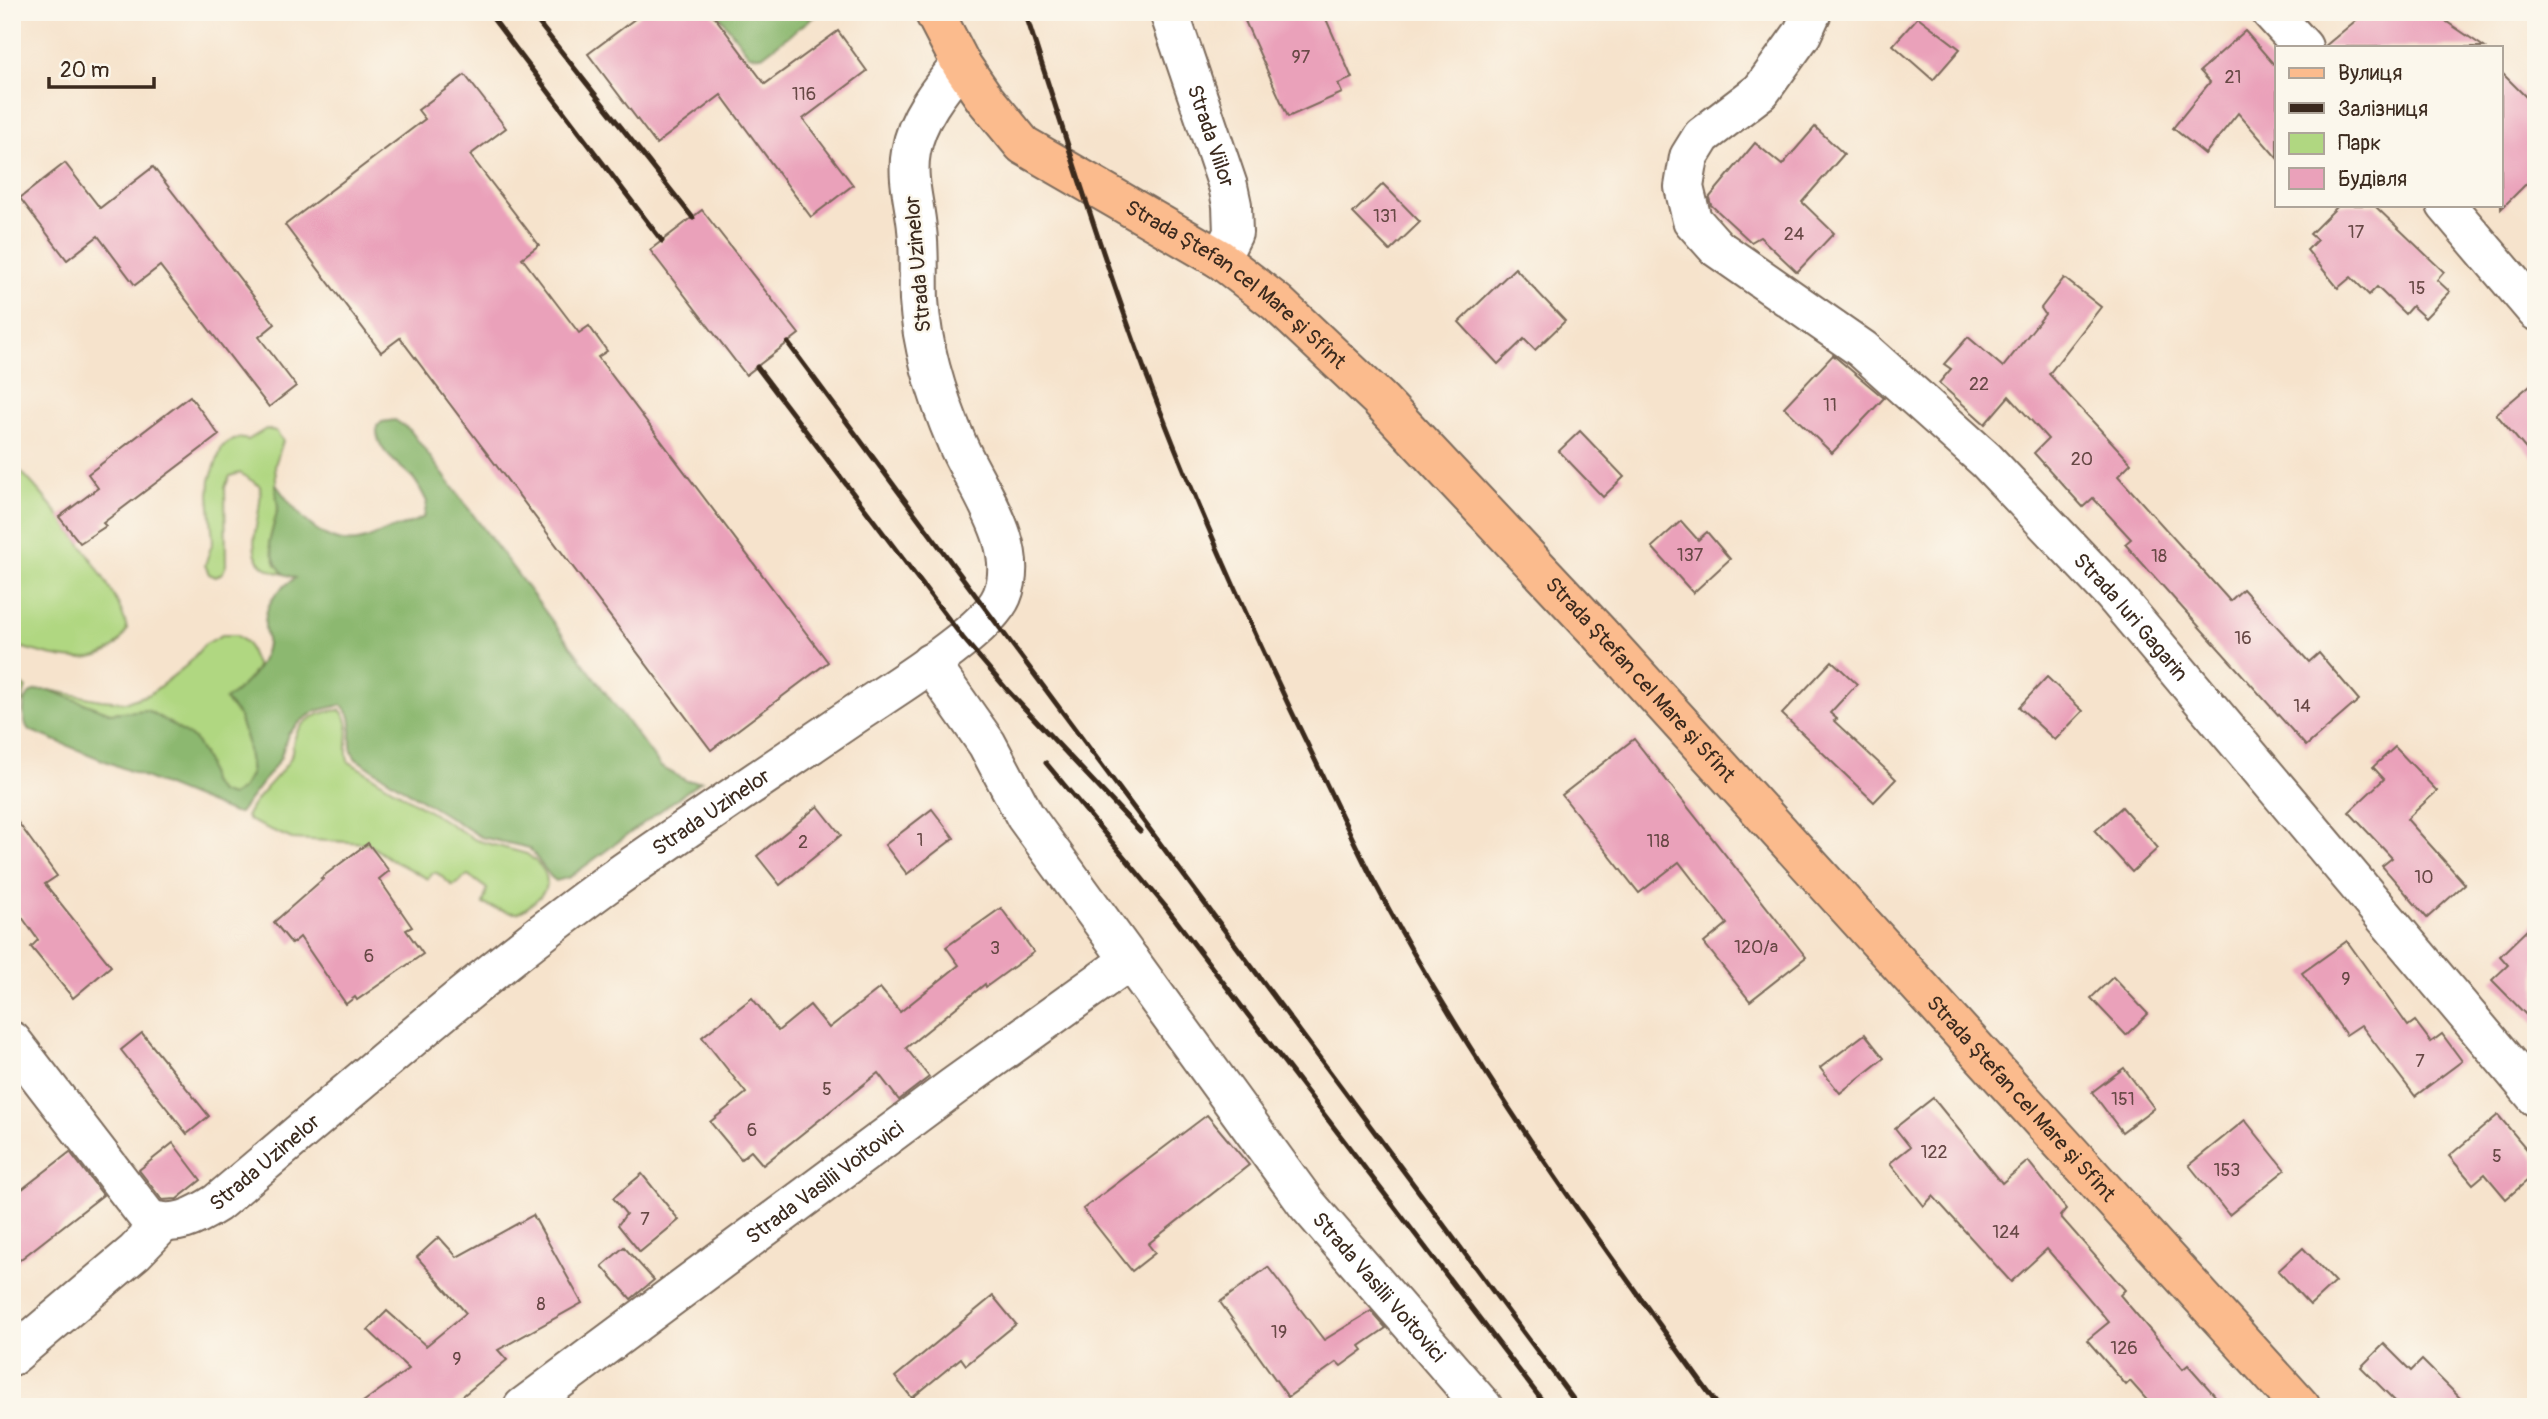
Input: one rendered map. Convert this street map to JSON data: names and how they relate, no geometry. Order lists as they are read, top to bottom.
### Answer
{
  "streets": {
    "main road": ["Strada Ştefan cel Mare şi Sfînt"],
    "street": [
      "Strada Viilor",
      "Strada Uzinelor",
      "Strada Iuri Gagarin",
      "Strada Vasilii Voitovici"
    ]
  },
  "crossings": [
    ["Strada Viilor", "Strada Ştefan cel Mare şi Sfînt"],
    ["Strada Uzinelor", "Strada Ştefan cel Mare şi Sfînt"],
    ["Strada Uzinelor", "Strada Vasilii Voitovici"]
  ],
  "house_numbers": [
    "97",
    "21",
    "116",
    "131",
    "17",
    "24",
    "15",
    "22",
    "11",
    "20",
    "137",
    "18",
    "16",
    "14",
    "1",
    "118",
    "2",
    "10",
    "120/a",
    "3",
    "6",
    "9",
    "7",
    "5",
    "151",
    "6",
    "122",
    "5",
    "153",
    "7",
    "124",
    "8",
    "19",
    "126",
    "9"
  ],
  "legend": [
    "Вулиця",
    "Залізниця",
    "Парк",
    "Будівля"
  ],
  "scale_bar": "20 m"
}
